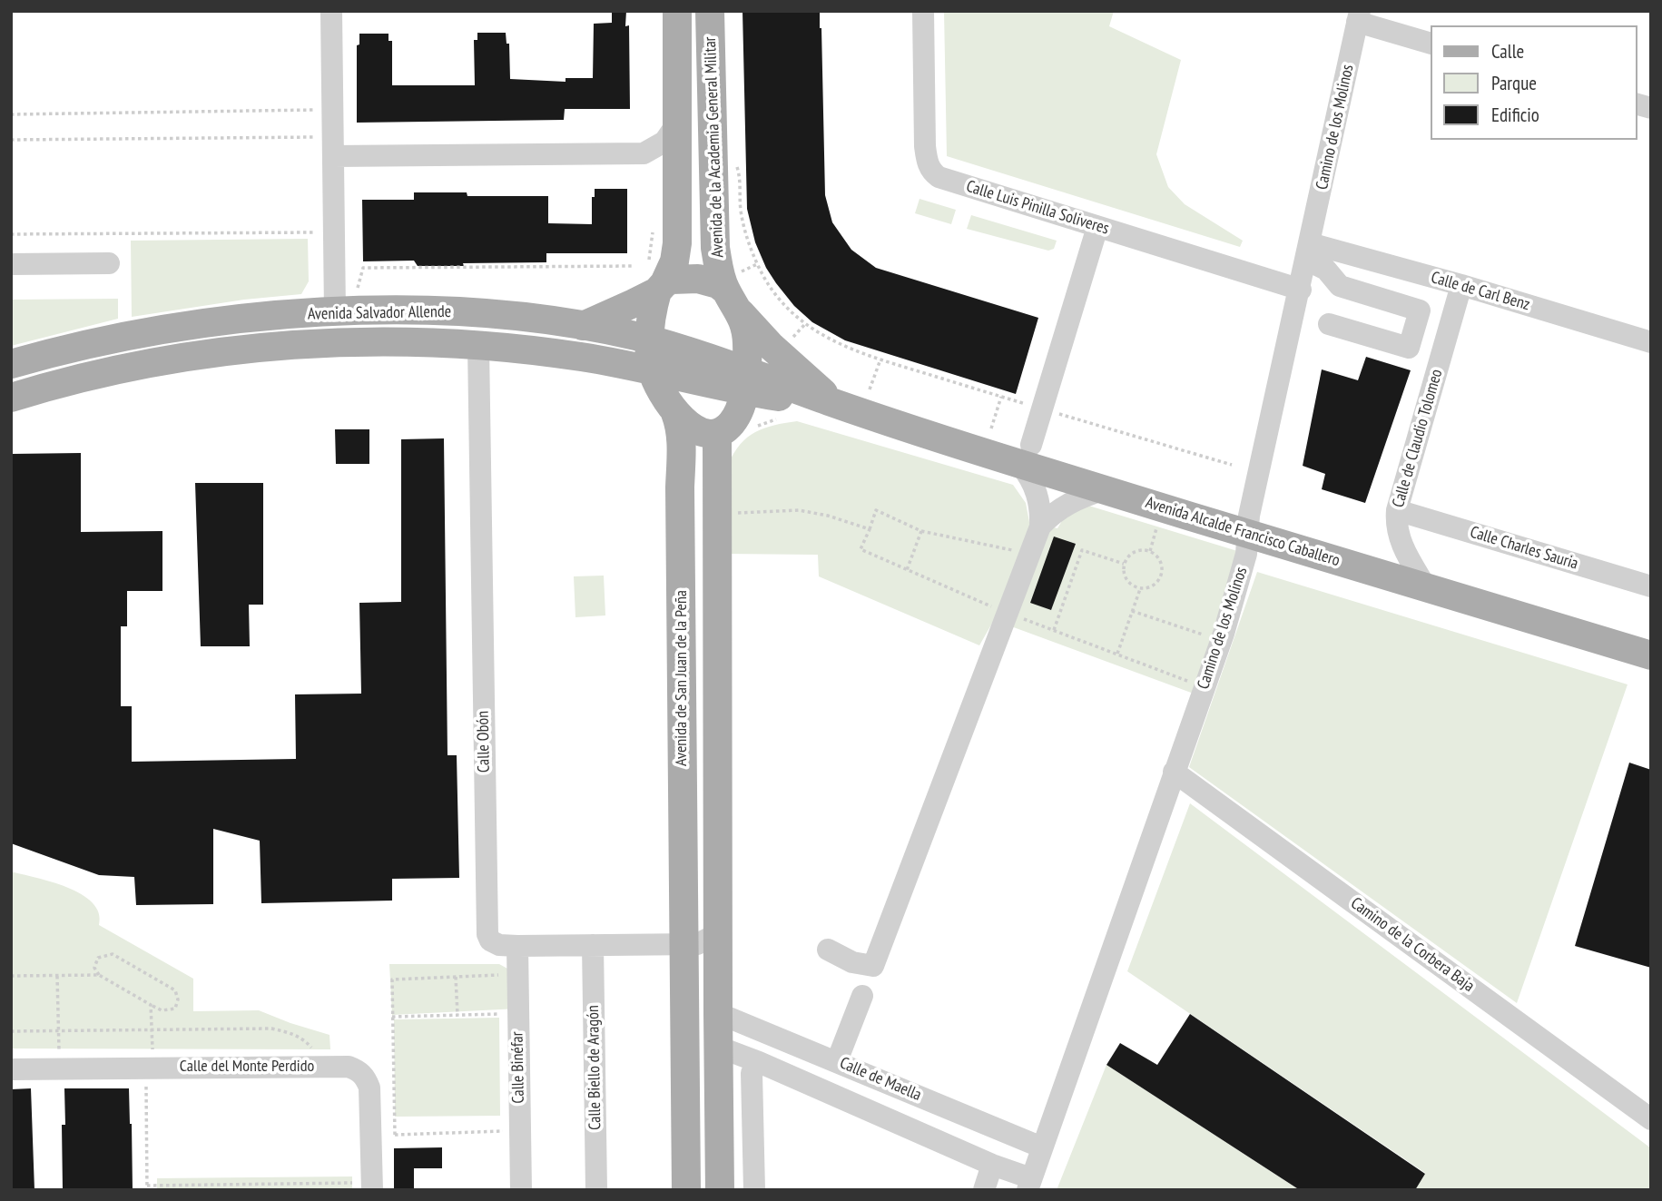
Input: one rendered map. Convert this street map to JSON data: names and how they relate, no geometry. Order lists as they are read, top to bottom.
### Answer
{
  "streets": {
    "main road": [
      "Avenida de la Academia General Militar",
      "Avenida Salvador Allende",
      "Avenida Alcalde Francisco Caballero",
      "Avenida de San Juan de la Peña"
    ],
    "street": [
      "Camino de los Molinos",
      "Calle Luis Pinilla Soliveres",
      "Calle de Carl Benz",
      "Calle de Claudio Tolomeo",
      "Calle Charles Sauria",
      "Calle Obón",
      "Camino de la Corbera Baja",
      "Calle del Monte Perdido",
      "Calle Binéfar",
      "Calle Biello de Aragón",
      "Calle de Maella"
    ]
  },
  "crossings": [
    ["Camino de los Molinos", "Calle Luis Pinilla Soliveres"],
    ["Camino de los Molinos", "Calle de Carl Benz"],
    ["Camino de los Molinos", "Avenida Alcalde Francisco Caballero"],
    ["Camino de los Molinos", "Camino de la Corbera Baja"],
    ["Camino de los Molinos", "Calle de Maella"],
    ["Avenida de la Academia General Militar", "Avenida Salvador Allende"],
    ["Avenida de la Academia General Militar", "Avenida Alcalde Francisco Caballero"],
    ["Calle de Carl Benz", "Calle de Claudio Tolomeo"],
    ["Avenida Salvador Allende", "Avenida Alcalde Francisco Caballero"],
    ["Avenida Salvador Allende", "Avenida de San Juan de la Peña"],
    ["Avenida Salvador Allende", "Calle Obón"],
    ["Calle de Claudio Tolomeo", "Avenida Alcalde Francisco Caballero"],
    ["Calle de Claudio Tolomeo", "Calle Charles Sauria"],
    ["Avenida Alcalde Francisco Caballero", "Avenida de San Juan de la Peña"],
    ["Avenida de San Juan de la Peña", "Calle Obón"],
    ["Calle Obón", "Calle Binéfar"],
    ["Calle Obón", "Calle Biello de Aragón"]
  ],
  "legend": ["Calle", "Parque", "Edificio"]
}
